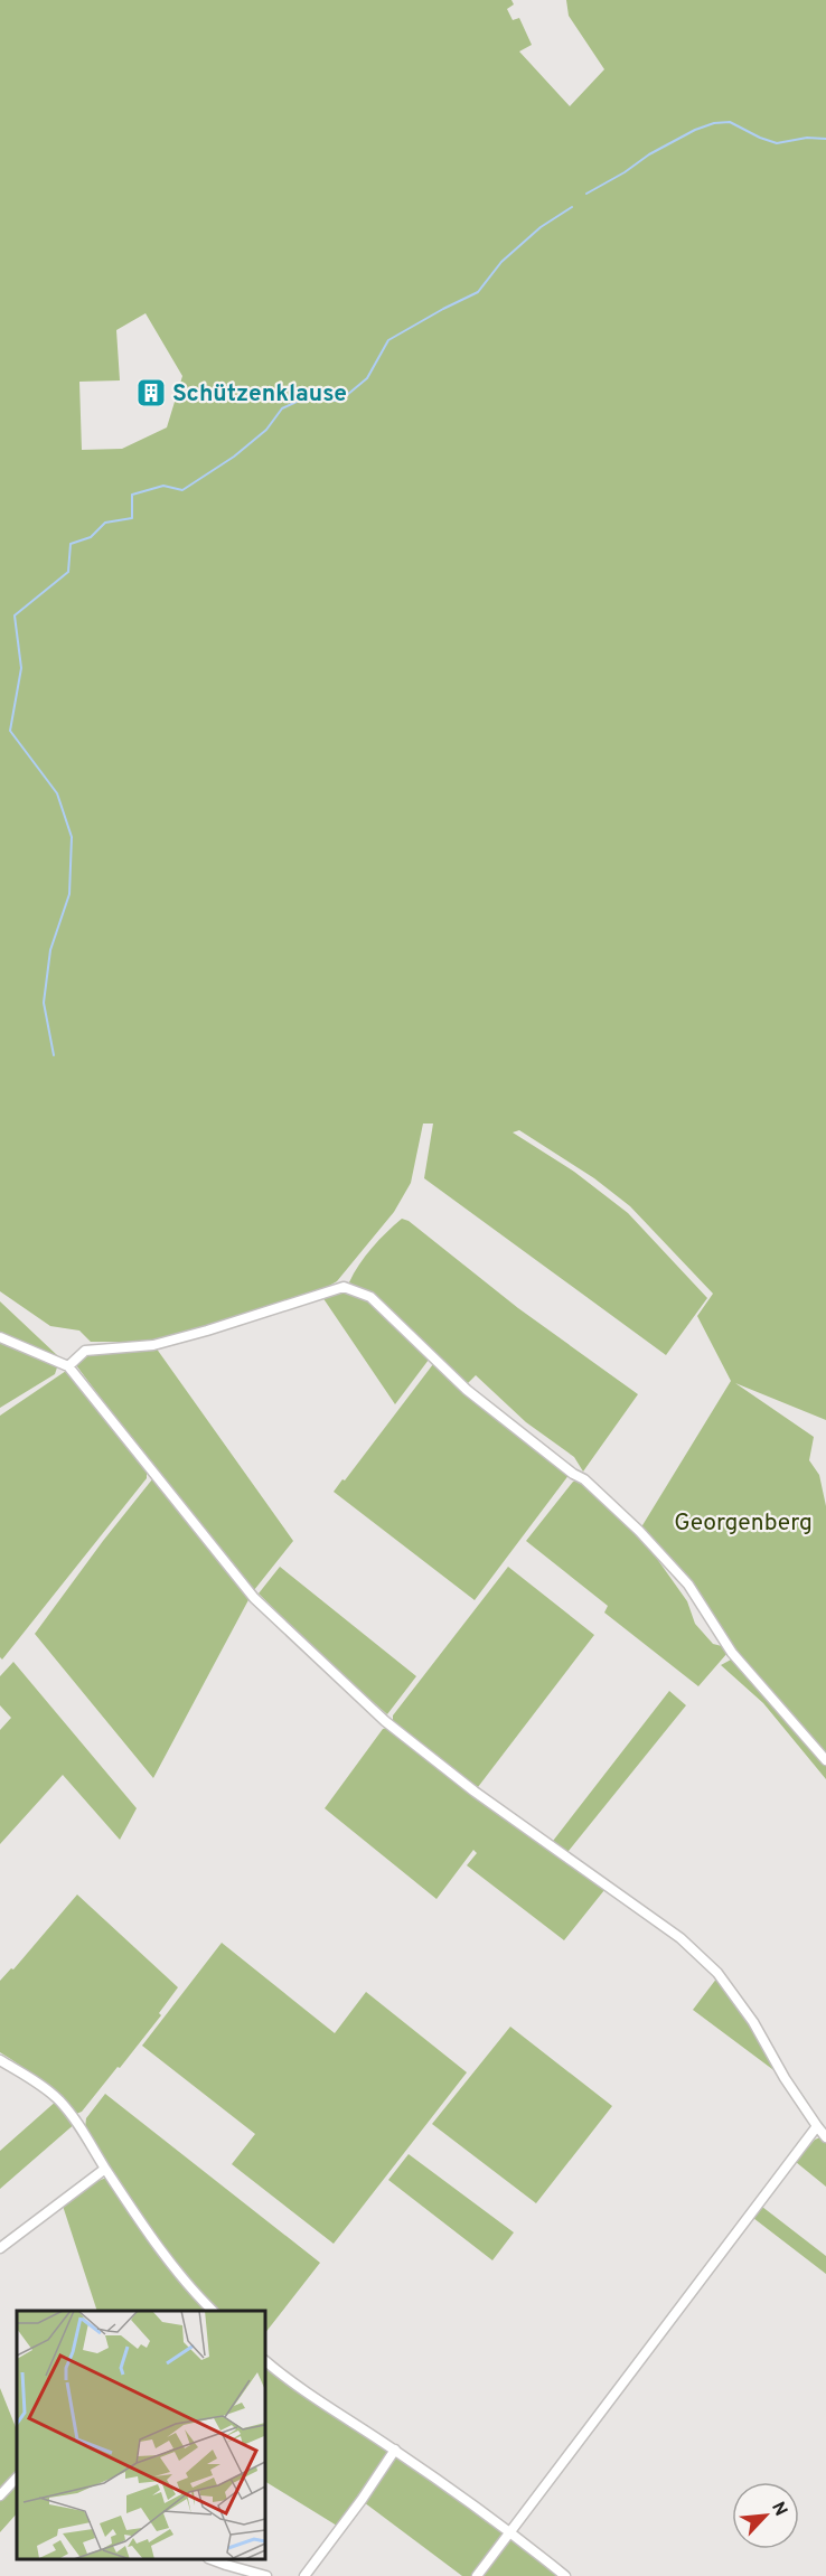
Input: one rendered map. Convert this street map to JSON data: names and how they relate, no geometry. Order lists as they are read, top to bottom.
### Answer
{
  "parks": ["Georgenberg"],
  "places": {
    "building": ["Schützenklause"]
  },
  "north": "top right"
}
